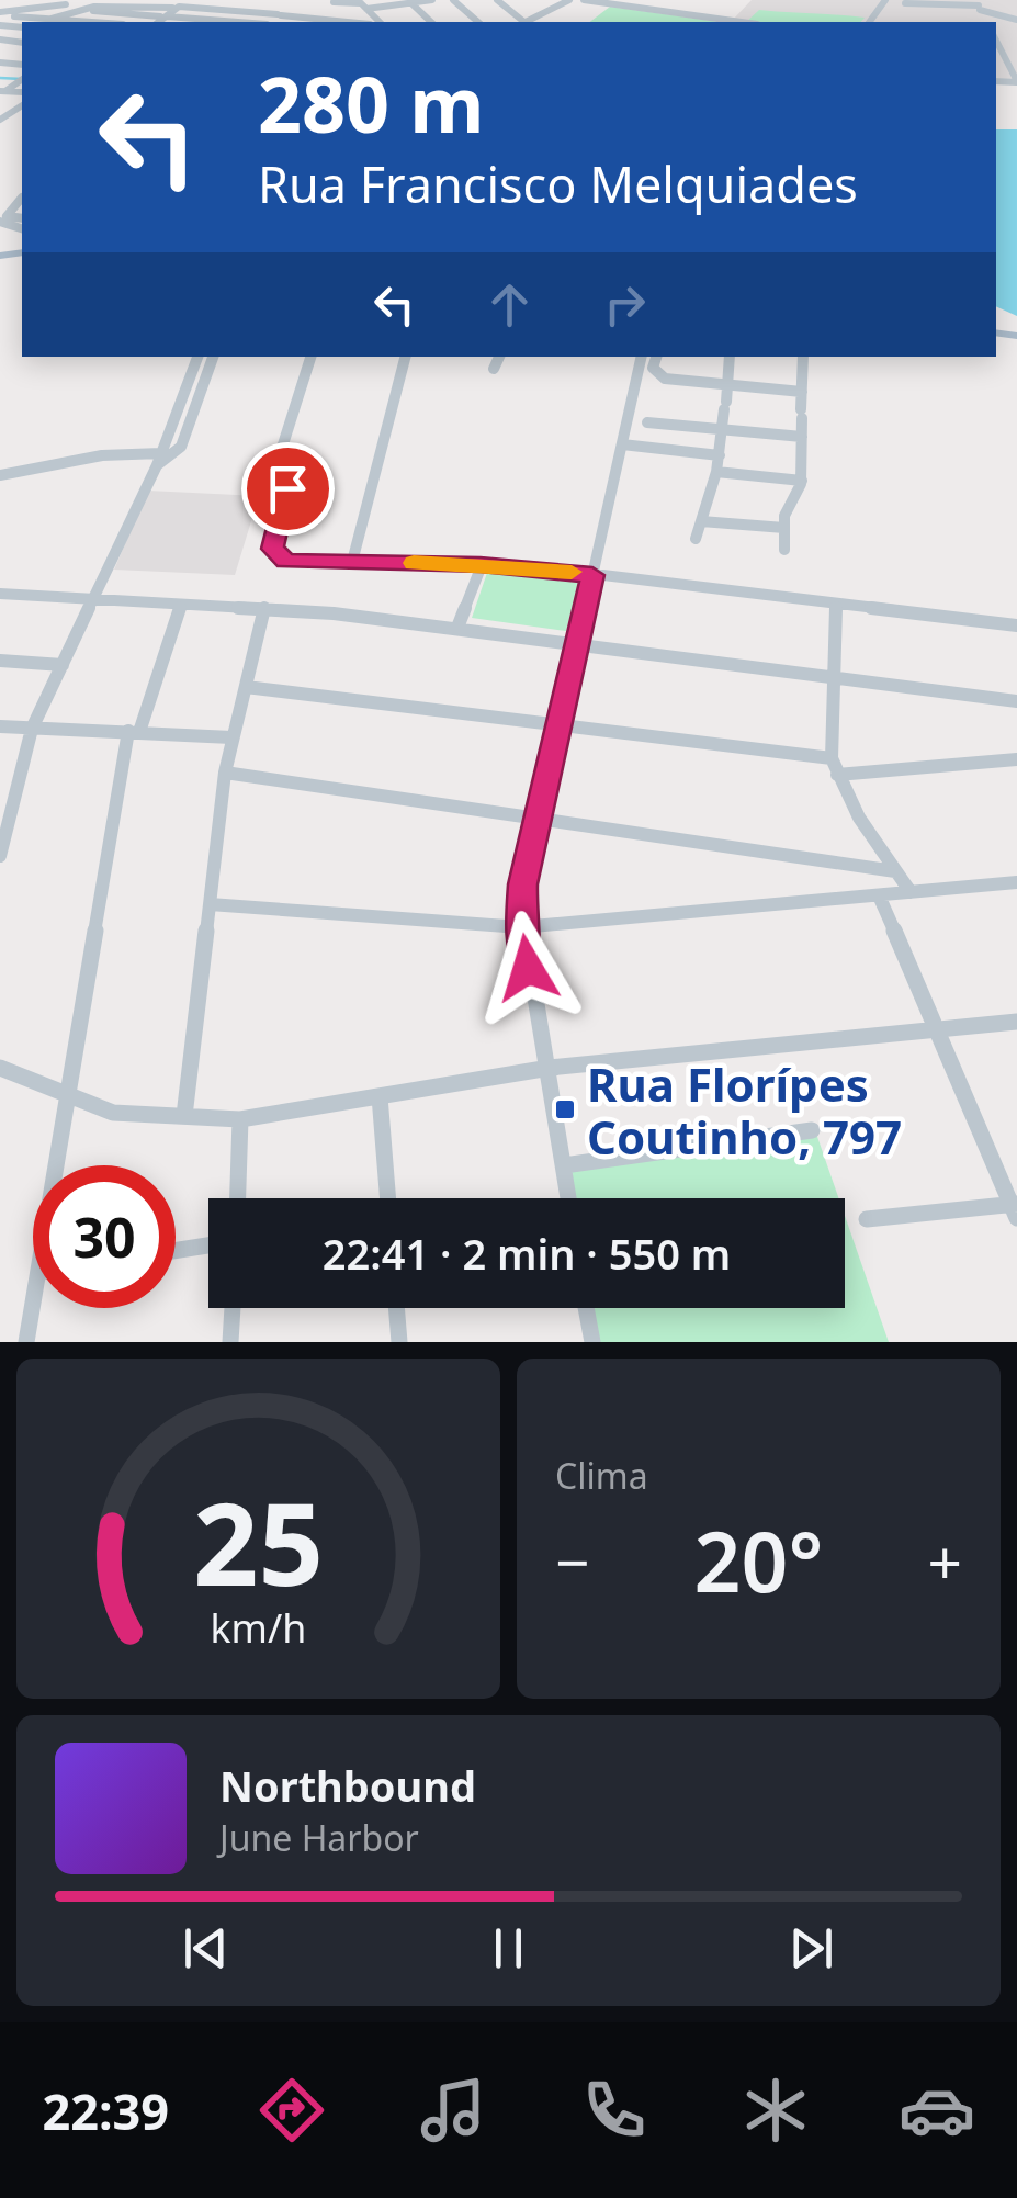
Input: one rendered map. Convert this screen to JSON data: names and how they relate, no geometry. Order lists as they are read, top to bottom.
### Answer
{
  "places": {
    "transit": ["Rua Florípes Coutinho, 797"]
  },
  "page": {
    "turn": ["280 m", "Rua Francisco Melquiades"],
    "limit": "30",
    "trip": "22:41 · 2 min · 550 m",
    "tile": "Clima",
    "heat": ["−", "20°", "+"],
    "song": ["Northbound", "June Harbor"],
    "tabs": "22:39",
    "gauge": ["25", "km/h"]
  }
}
